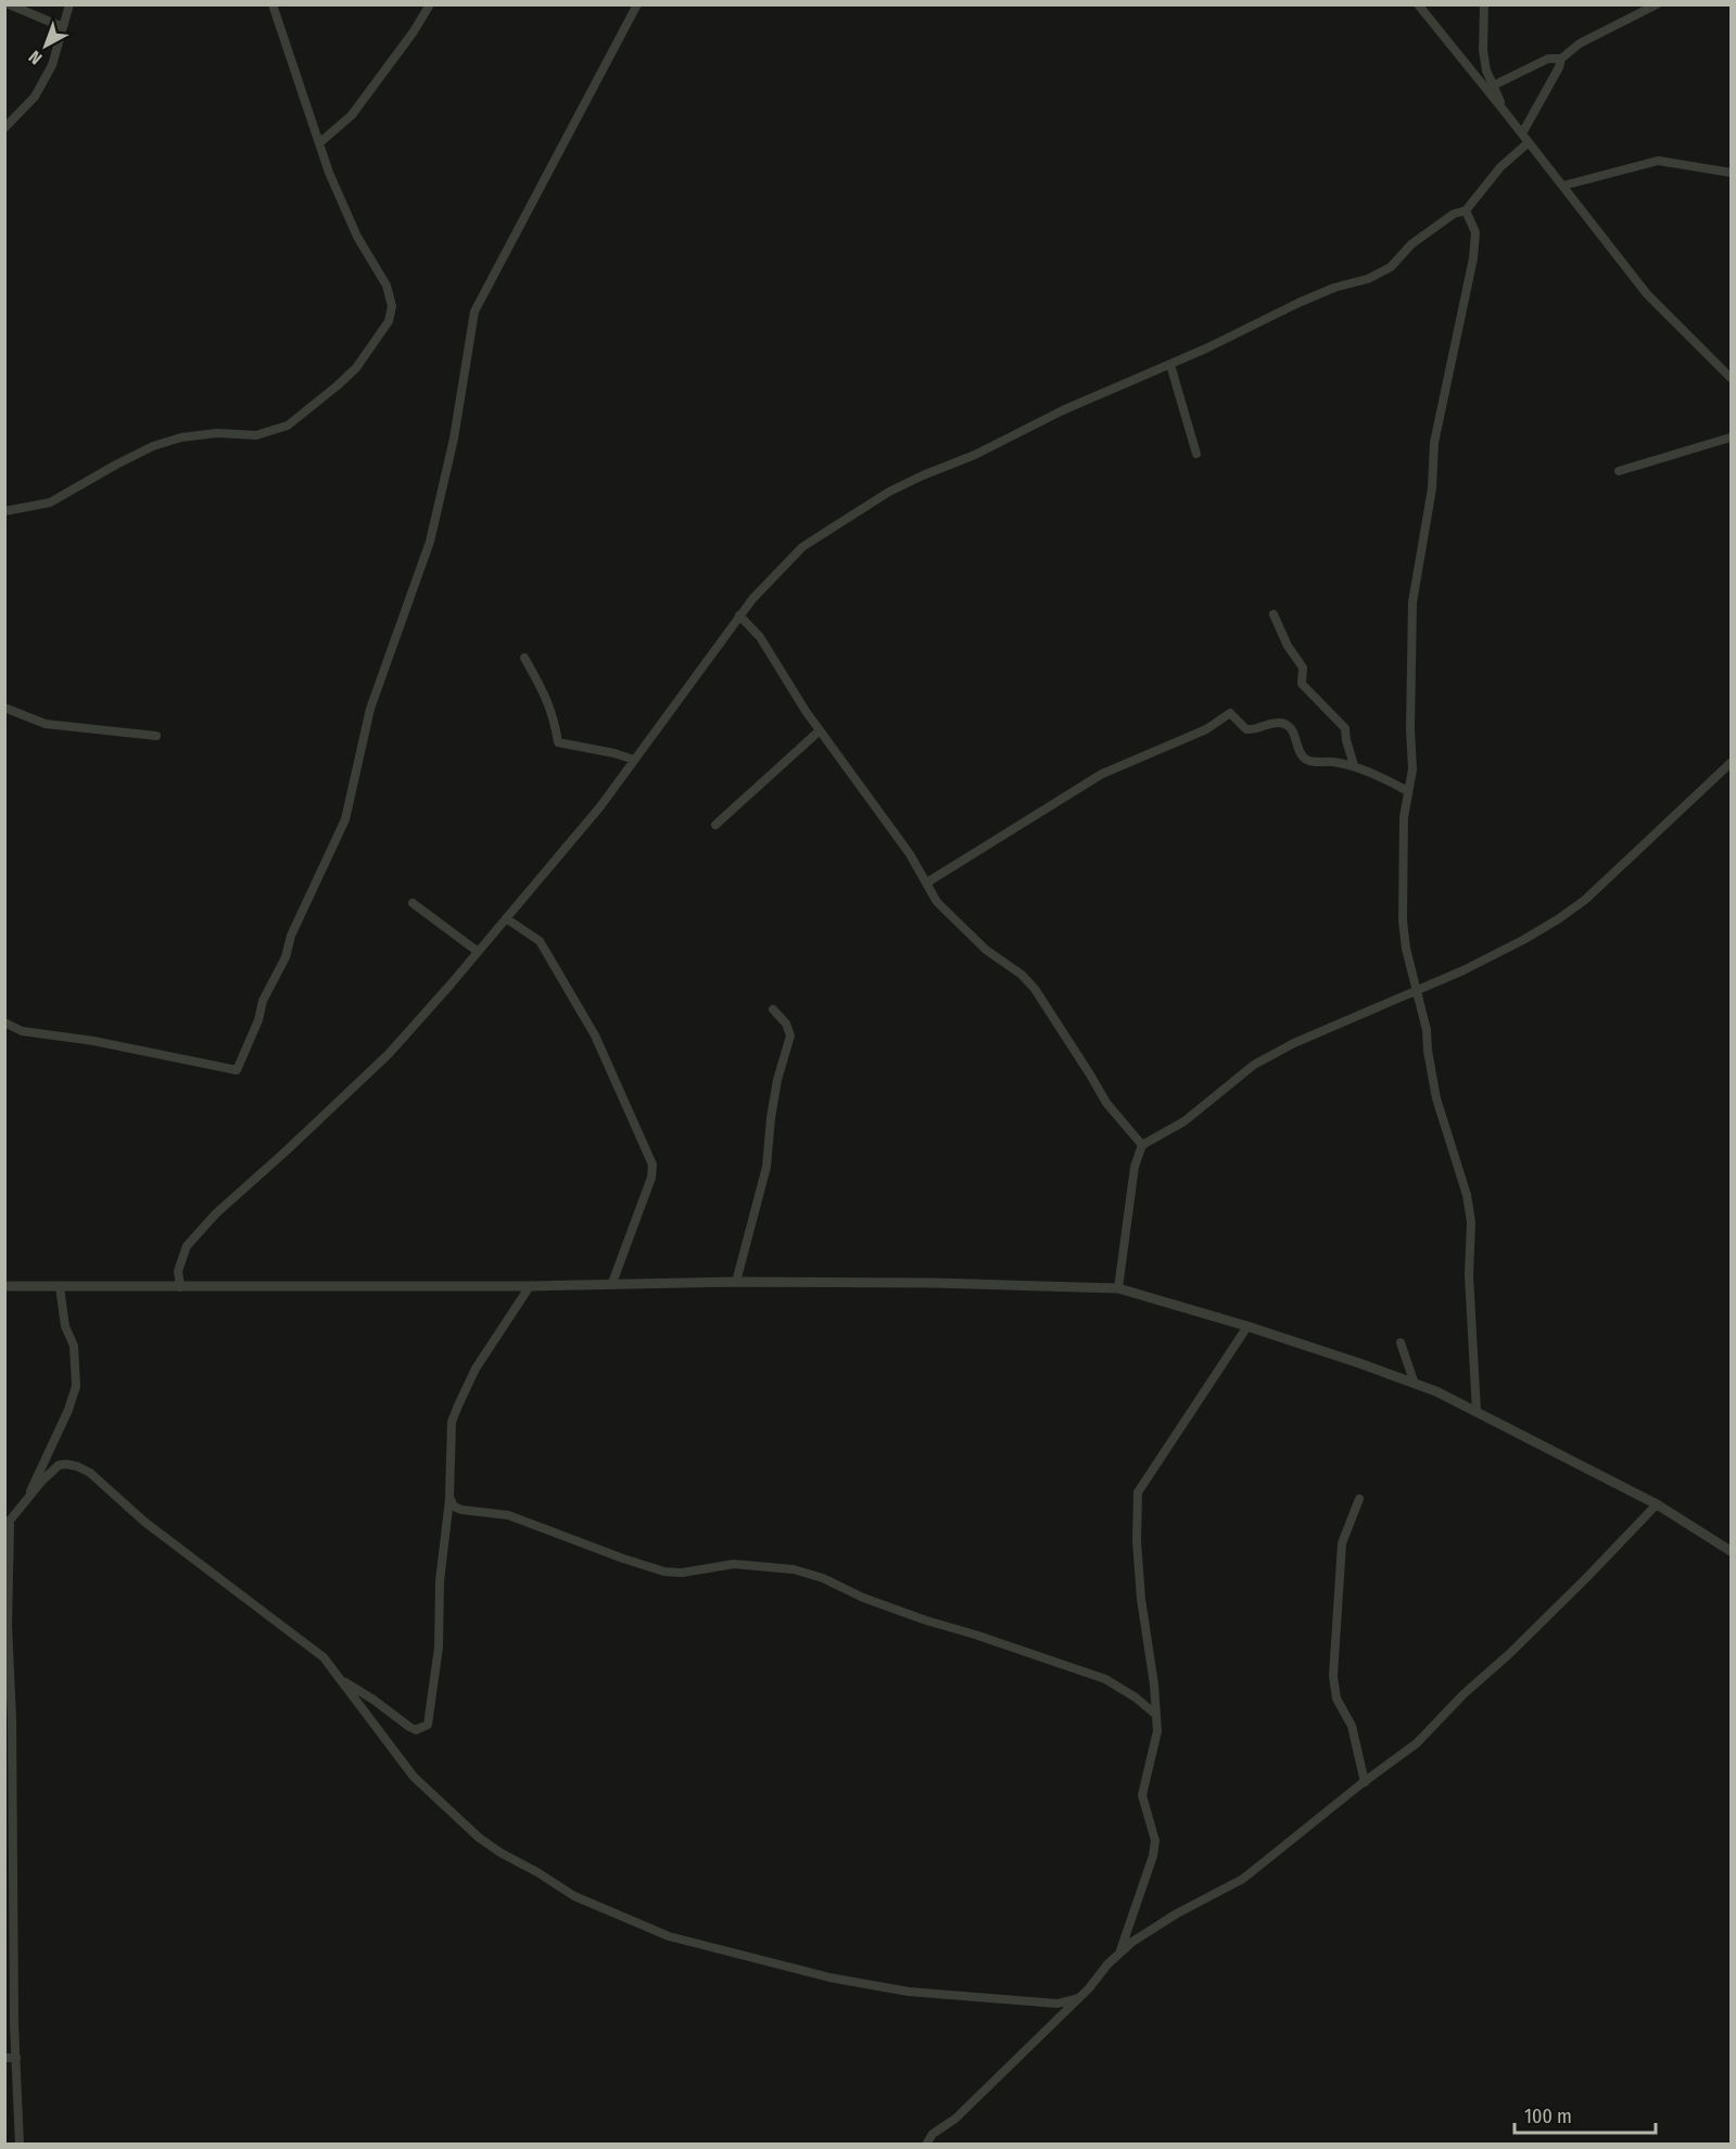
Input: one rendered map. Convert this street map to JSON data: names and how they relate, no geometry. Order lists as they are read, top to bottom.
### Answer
{
  "scale_bar": "100 m",
  "north": "bottom left"
}
